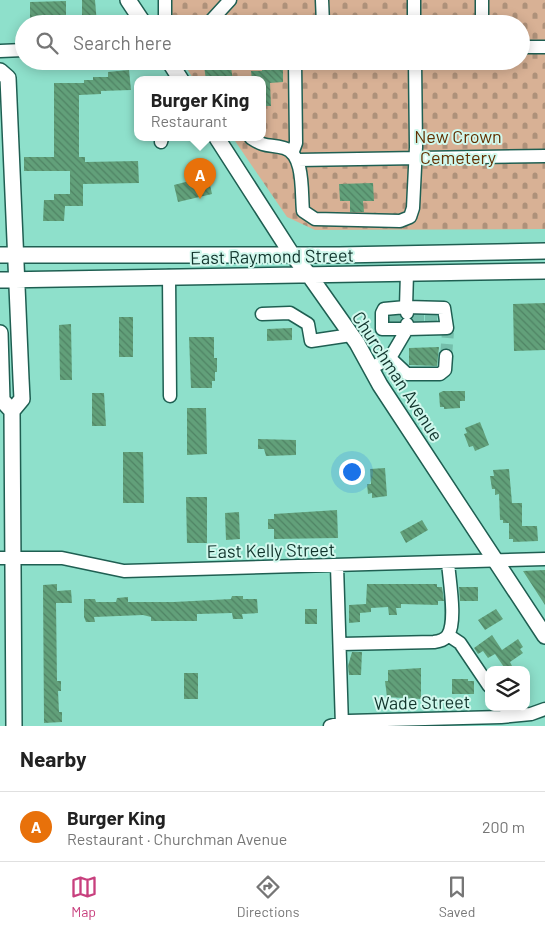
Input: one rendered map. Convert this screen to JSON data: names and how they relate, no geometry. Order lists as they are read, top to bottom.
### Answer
{
  "streets": {
    "main road": ["East Raymond Street", "Churchman Avenue"],
    "street": ["East Kelly Street", "Wade Street"]
  },
  "crossings": [
    ["East Raymond Street", "Churchman Avenue"],
    ["Churchman Avenue", "East Kelly Street"]
  ],
  "parks": ["New Crown Cemetery"],
  "page": {
    "search": "Search here",
    "popup": ["Burger King", "Restaurant"],
    "pins": "A",
    "heading": "Nearby",
    "list": [
      {
        "mark": "A",
        "name": "Burger King",
        "note": "Restaurant · Churchman Avenue",
        "value": "200 m"
      }
    ],
    "nav": ["Map", "Directions", "Saved"]
  }
}
